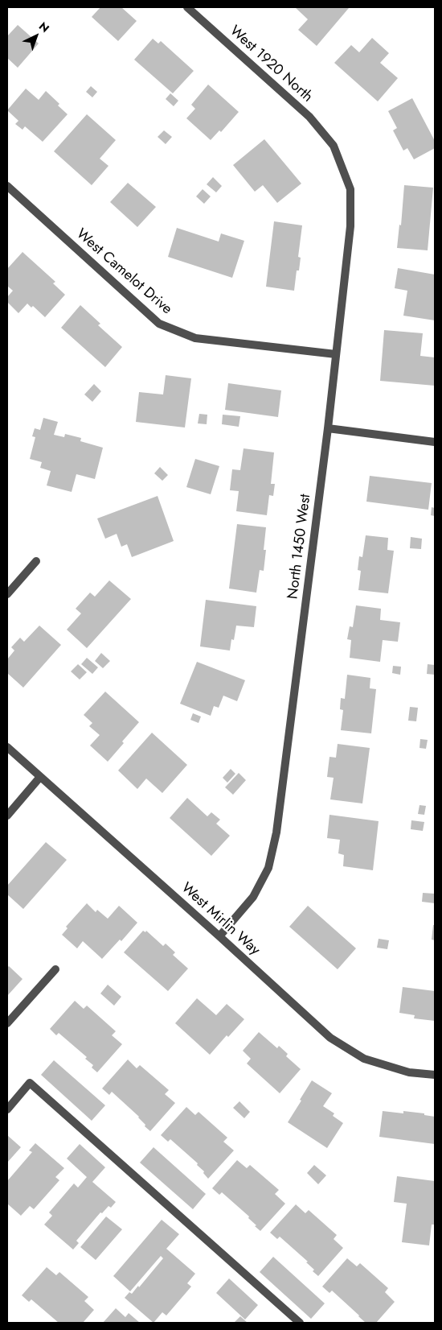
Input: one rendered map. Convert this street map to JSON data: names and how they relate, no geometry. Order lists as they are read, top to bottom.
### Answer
{
  "streets": {
    "street": [
      "West 1920 North",
      "West Camelot Drive",
      "North 1450 West",
      "West Mirlin Way"
    ]
  },
  "crossings": [
    ["West 1920 North", "North 1450 West"],
    ["West Camelot Drive", "North 1450 West"],
    ["North 1450 West", "West Mirlin Way"]
  ],
  "north": "top right"
}
